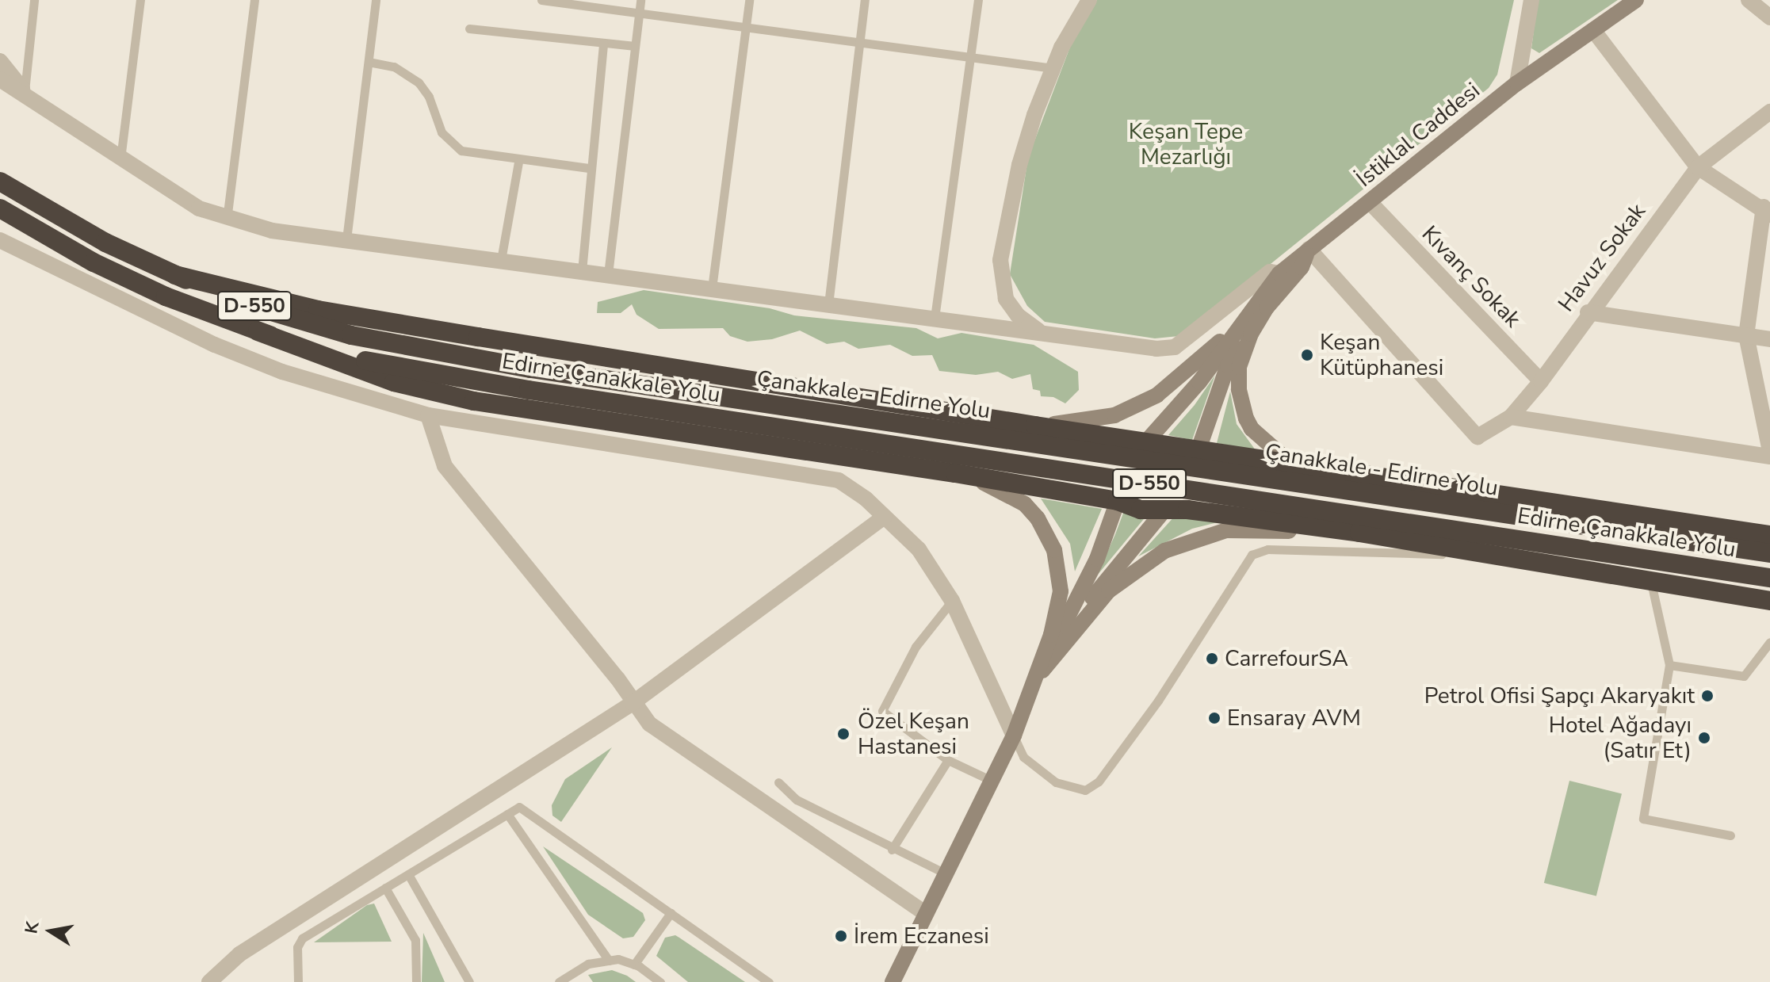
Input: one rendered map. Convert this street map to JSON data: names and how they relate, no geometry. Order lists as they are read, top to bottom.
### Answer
{
  "streets": {
    "highway": ["D-550", "Edirne Çanakkale Yolu", "Çanakkale - Edirne Yolu"],
    "street": ["İstiklal Caddesi", "Havuz Sokak", "Kıvanç Sokak"]
  },
  "crossings": [
    ["İstiklal Caddesi", "Havuz Sokak"],
    ["İstiklal Caddesi", "Kıvanç Sokak"],
    ["Havuz Sokak", "Kıvanç Sokak"]
  ],
  "parks": ["Keşan Tepe Mezarlığı"],
  "places": [
    "Keşan Kütüphanesi",
    "CarrefourSA",
    "Petrol Ofisi Şapçı Akaryakıt",
    "Ensaray AVM",
    "Özel Keşan Hastanesi",
    "Hotel Ağadayı (Satır Et)",
    "İrem Eczanesi"
  ],
  "north": "left"
}
